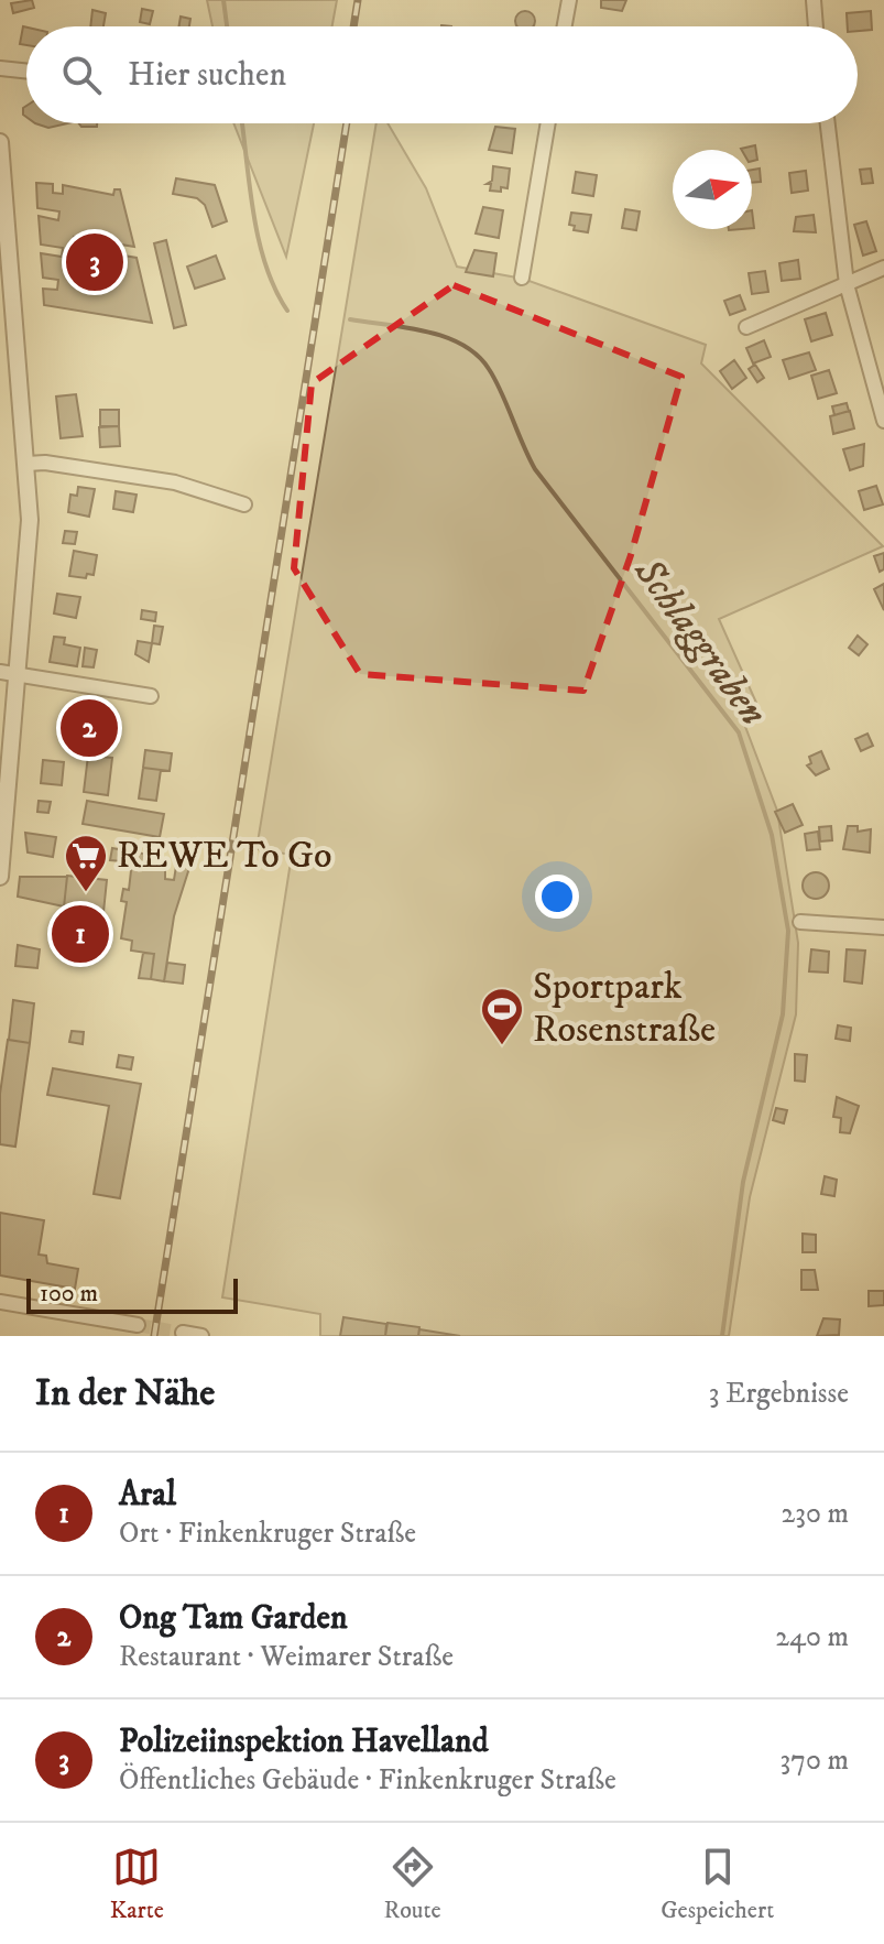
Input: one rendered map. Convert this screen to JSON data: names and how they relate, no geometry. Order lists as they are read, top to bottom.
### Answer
{
  "water": ["Schlaggraben"],
  "places": {
    "supermarket": ["REWE To Go"],
    "sports": ["Sportpark Rosenstraße"]
  },
  "scale_bar": "100 m",
  "north": "right",
  "page": {
    "search": "Hier suchen",
    "pins": ["3", "2", "1"],
    "scale": "100 m",
    "heading": ["In der Nähe", "3 Ergebnisse"],
    "list": [
      {
        "mark": "1",
        "name": "Aral",
        "note": "Ort · Finkenkruger Straße",
        "value": "230 m"
      },
      {
        "mark": "2",
        "name": "Ong Tam Garden",
        "note": "Restaurant · Weimarer Straße",
        "value": "240 m"
      },
      {
        "mark": "3",
        "name": "Polizeiinspektion Havelland",
        "note": "Öffentliches Gebäude · Finkenkruger Straße",
        "value": "370 m"
      }
    ],
    "nav": ["Karte", "Route", "Gespeichert"]
  }
}
